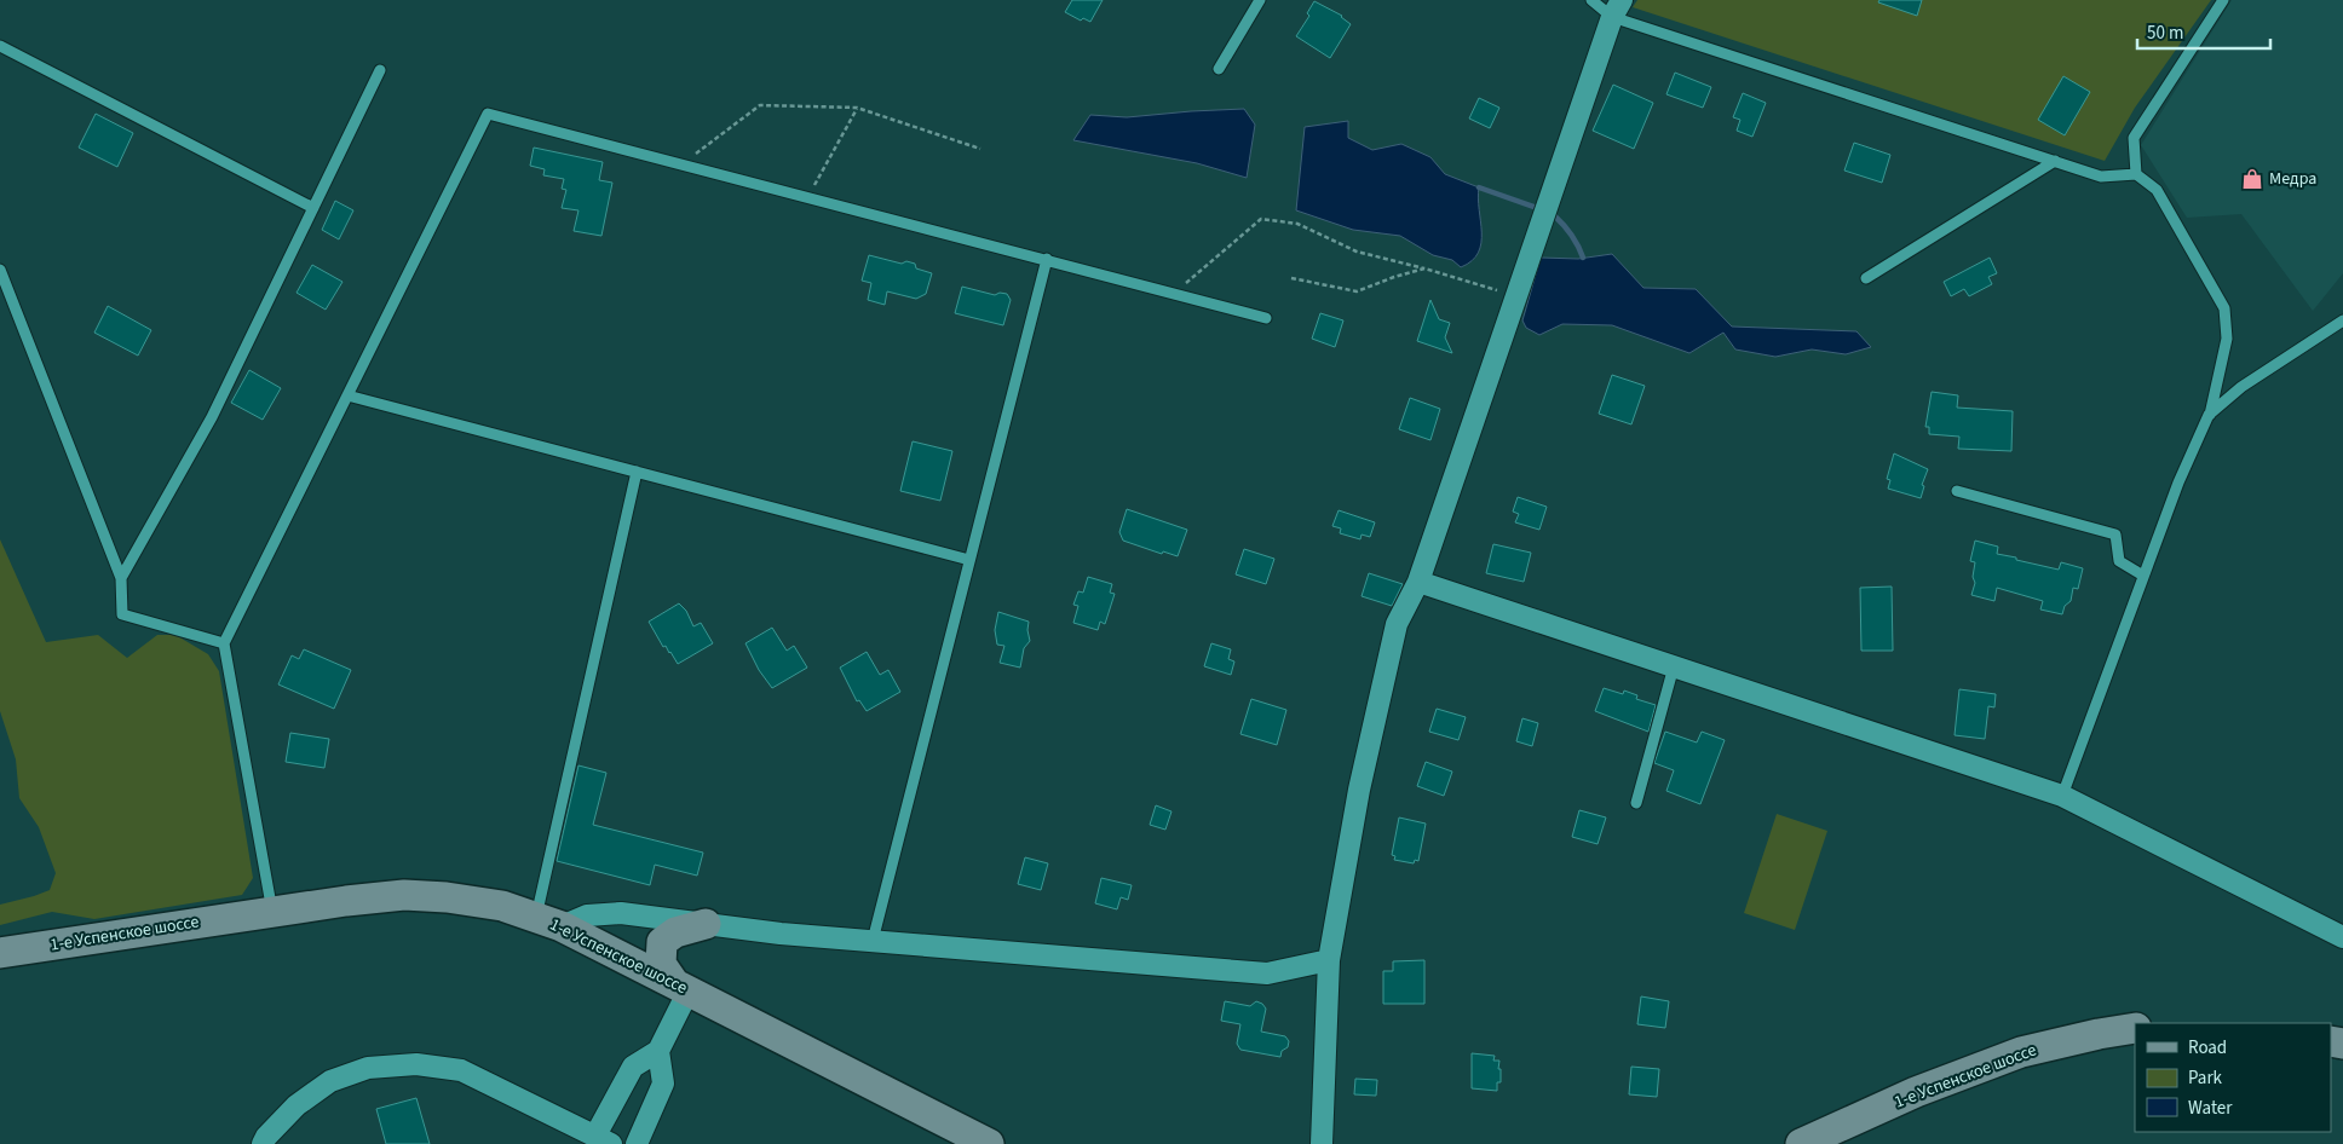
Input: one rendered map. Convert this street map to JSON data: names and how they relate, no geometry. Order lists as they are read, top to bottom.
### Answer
{
  "streets": {
    "main road": ["1-е Успенское шоссе"]
  },
  "places": {
    "shop": ["Медра"]
  },
  "legend": ["Road", "Park", "Water"],
  "scale_bar": "50 m"
}
